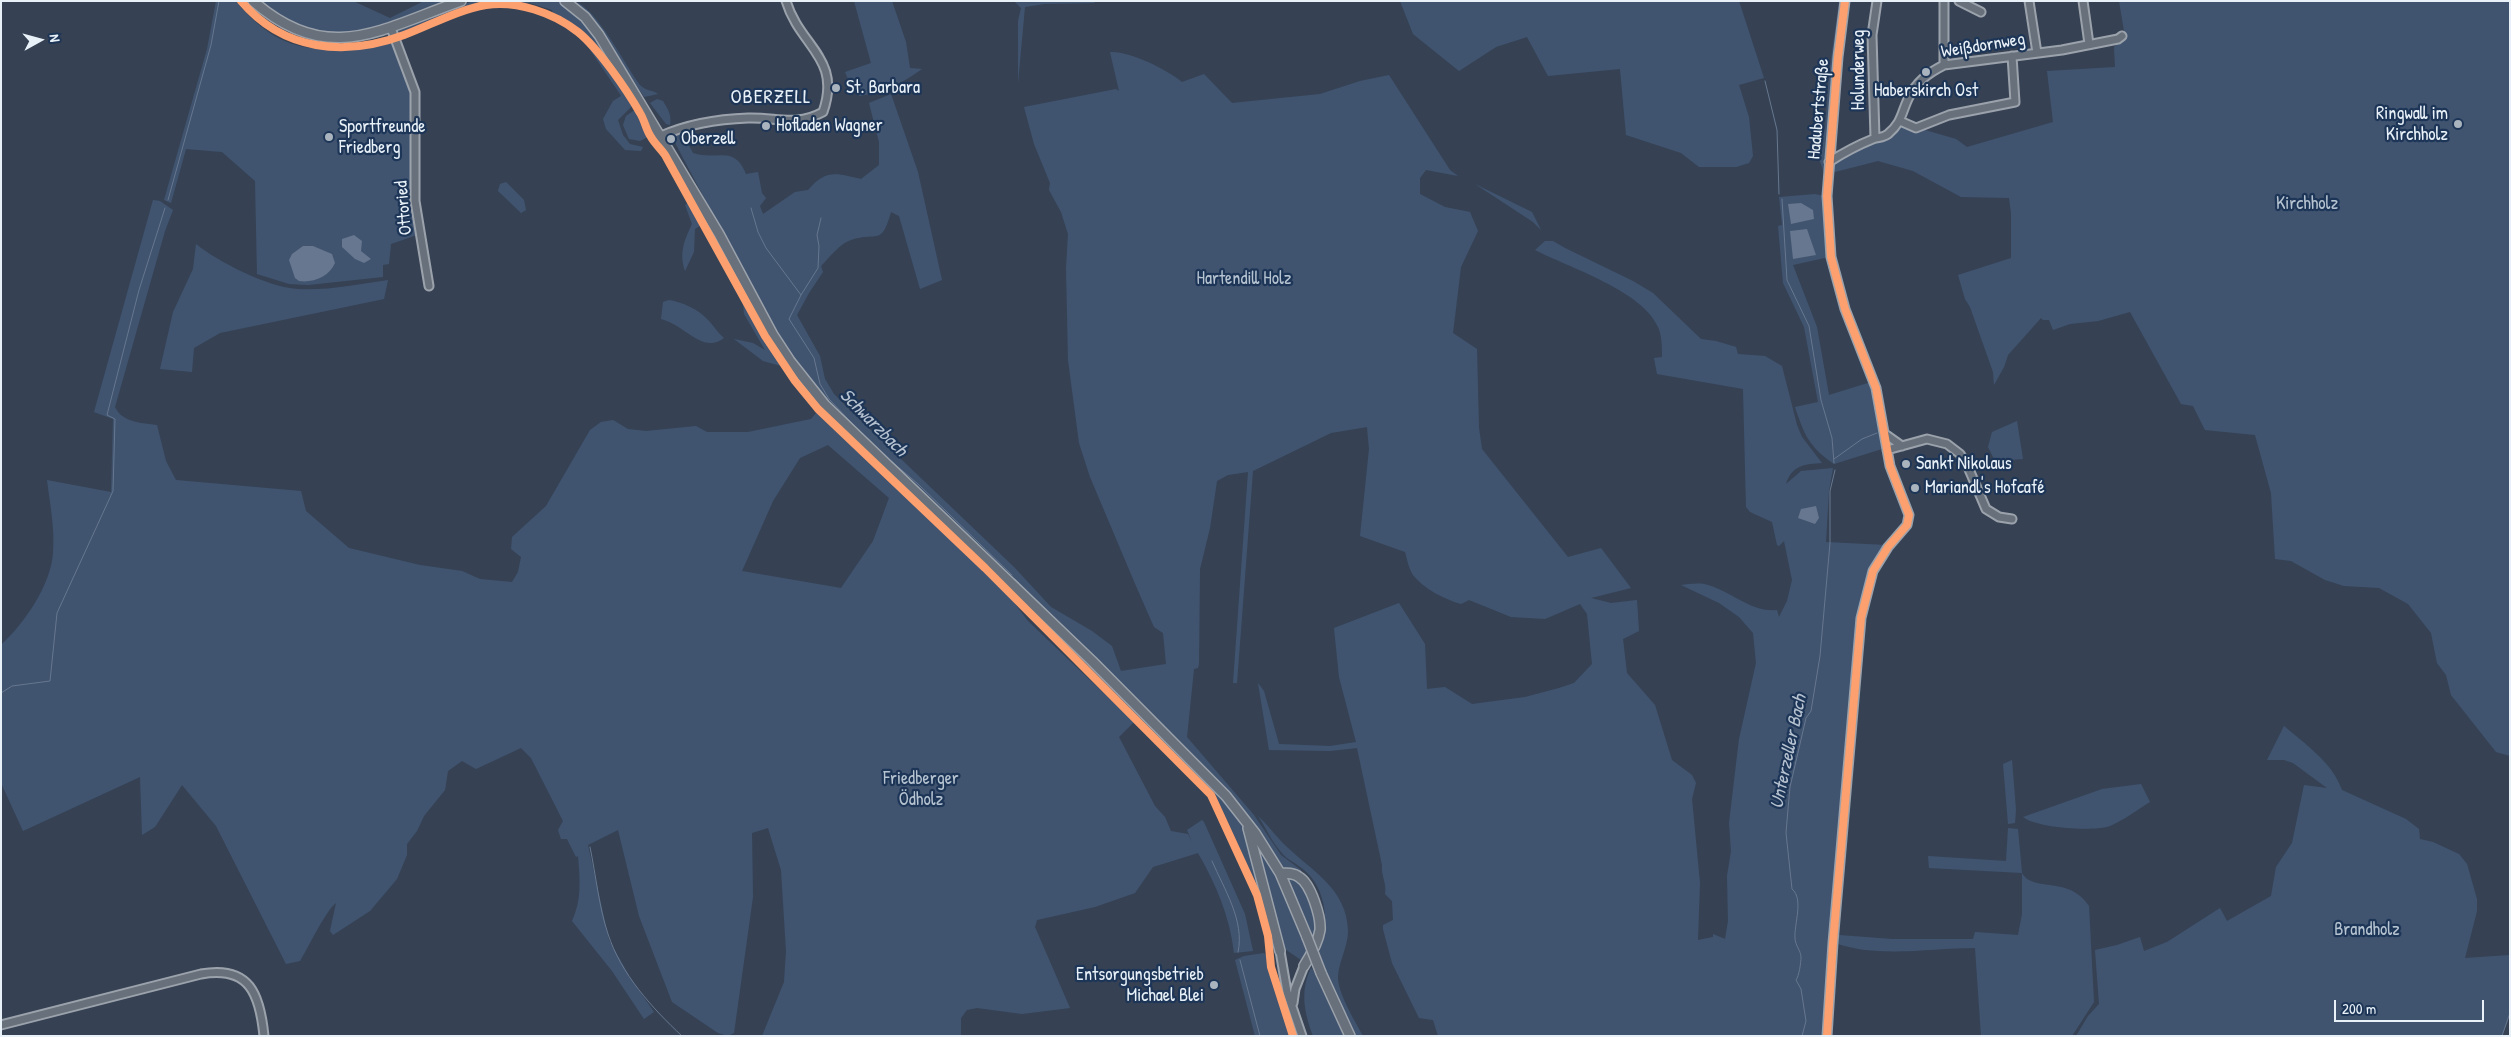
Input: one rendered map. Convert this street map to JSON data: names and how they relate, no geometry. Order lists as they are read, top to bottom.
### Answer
{
  "streets": {
    "street": [
      "Weißdornweg",
      "Holunderweg",
      "Hadubertstraße",
      "Ottoried"
    ]
  },
  "crossings": [
    ["Weißdornweg", "Holunderweg"],
    ["Weißdornweg", "Hadubertstraße"]
  ],
  "districts": ["OBERZELL"],
  "water": ["Schwarzbach", "Unterzeller Bach"],
  "parks": [
    "Kirchholz",
    "Hartendill Holz",
    "Friedberger Ödholz",
    "Brandholz"
  ],
  "places": [
    "Haberskirch Ost",
    "St. Barbara",
    "Ringwall im Kirchholz",
    "Hofladen Wagner",
    "Sportfreunde Friedberg",
    "Oberzell",
    "Sankt Nikolaus",
    "Mariandl's Hofcafé",
    "Entsorgungsbetrieb Michael Blei"
  ],
  "scale_bar": "200 m",
  "north": "right"
}
